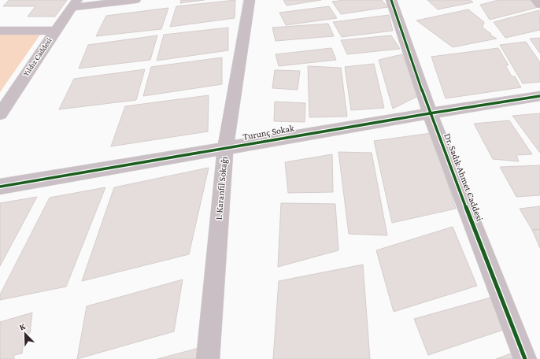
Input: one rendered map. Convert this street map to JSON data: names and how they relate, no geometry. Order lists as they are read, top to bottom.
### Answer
{
  "streets": {
    "street": [
      "Yıldız Caddesi",
      "Turunç Sokak",
      "Dr. Sadık Ahmet Caddesi",
      "1. Karanfil Sokağı"
    ]
  },
  "crossings": [
    ["Turunç Sokak", "Dr. Sadık Ahmet Caddesi"],
    ["Turunç Sokak", "1. Karanfil Sokağı"]
  ],
  "north": "top left"
}
